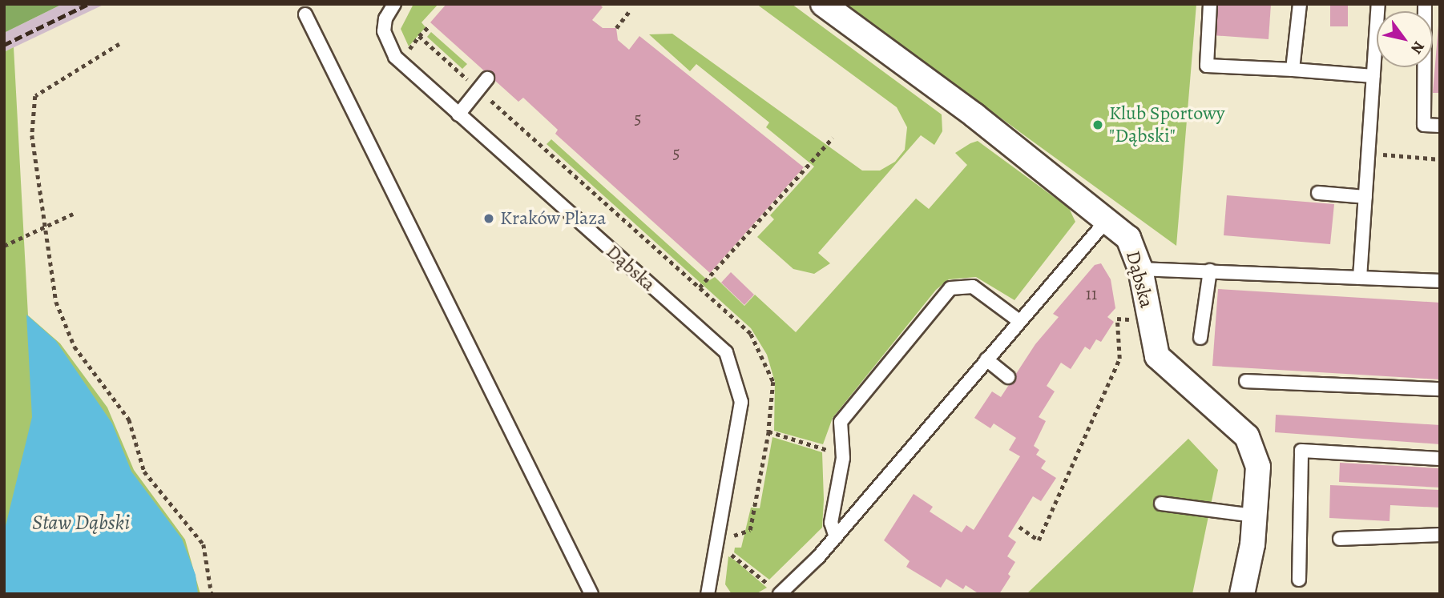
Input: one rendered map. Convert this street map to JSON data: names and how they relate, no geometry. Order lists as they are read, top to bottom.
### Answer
{
  "streets": {
    "street": ["Dąbska"]
  },
  "water": ["Staw Dąbski"],
  "places": ["Klub Sportowy \"Dąbski\"", "Kraków Plaza"],
  "house_numbers": ["5", "5", "11"],
  "north": "bottom right"
}
